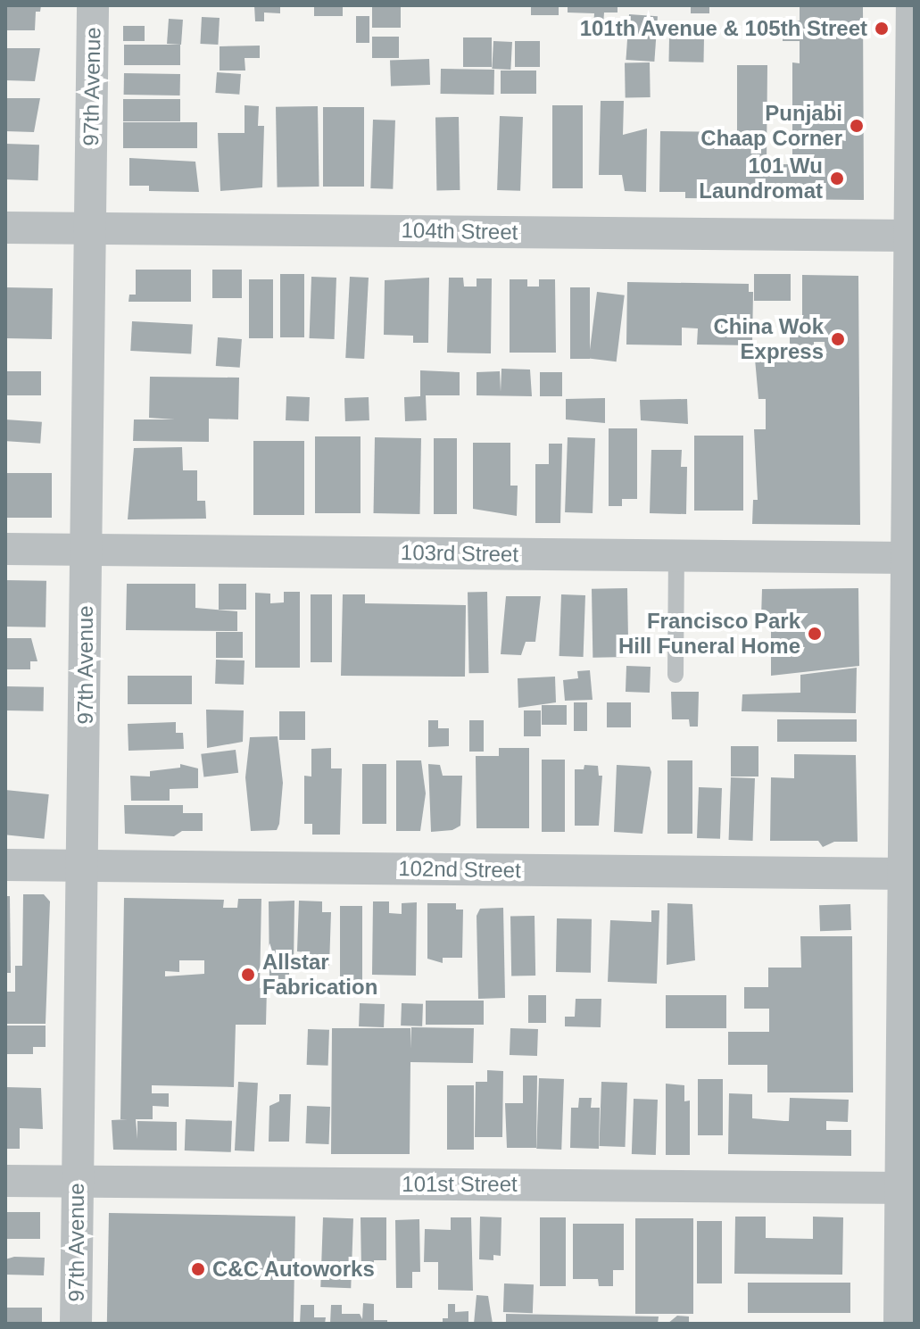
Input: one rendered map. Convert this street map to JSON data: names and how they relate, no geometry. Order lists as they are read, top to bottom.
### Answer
{
  "streets": {
    "street": [
      "97th Avenue",
      "104th Street",
      "103rd Street",
      "102nd Street",
      "101st Street"
    ]
  },
  "crossings": [
    ["97th Avenue", "104th Street"],
    ["97th Avenue", "103rd Street"],
    ["97th Avenue", "102nd Street"],
    ["97th Avenue", "101st Street"]
  ],
  "places": [
    "101th Avenue & 105th Street",
    "Punjabi Chaap Corner",
    "101 Wu Laundromat",
    "China Wok Express",
    "Francisco Park Hill Funeral Home",
    "Allstar Fabrication",
    "C&C Autoworks"
  ]
}
